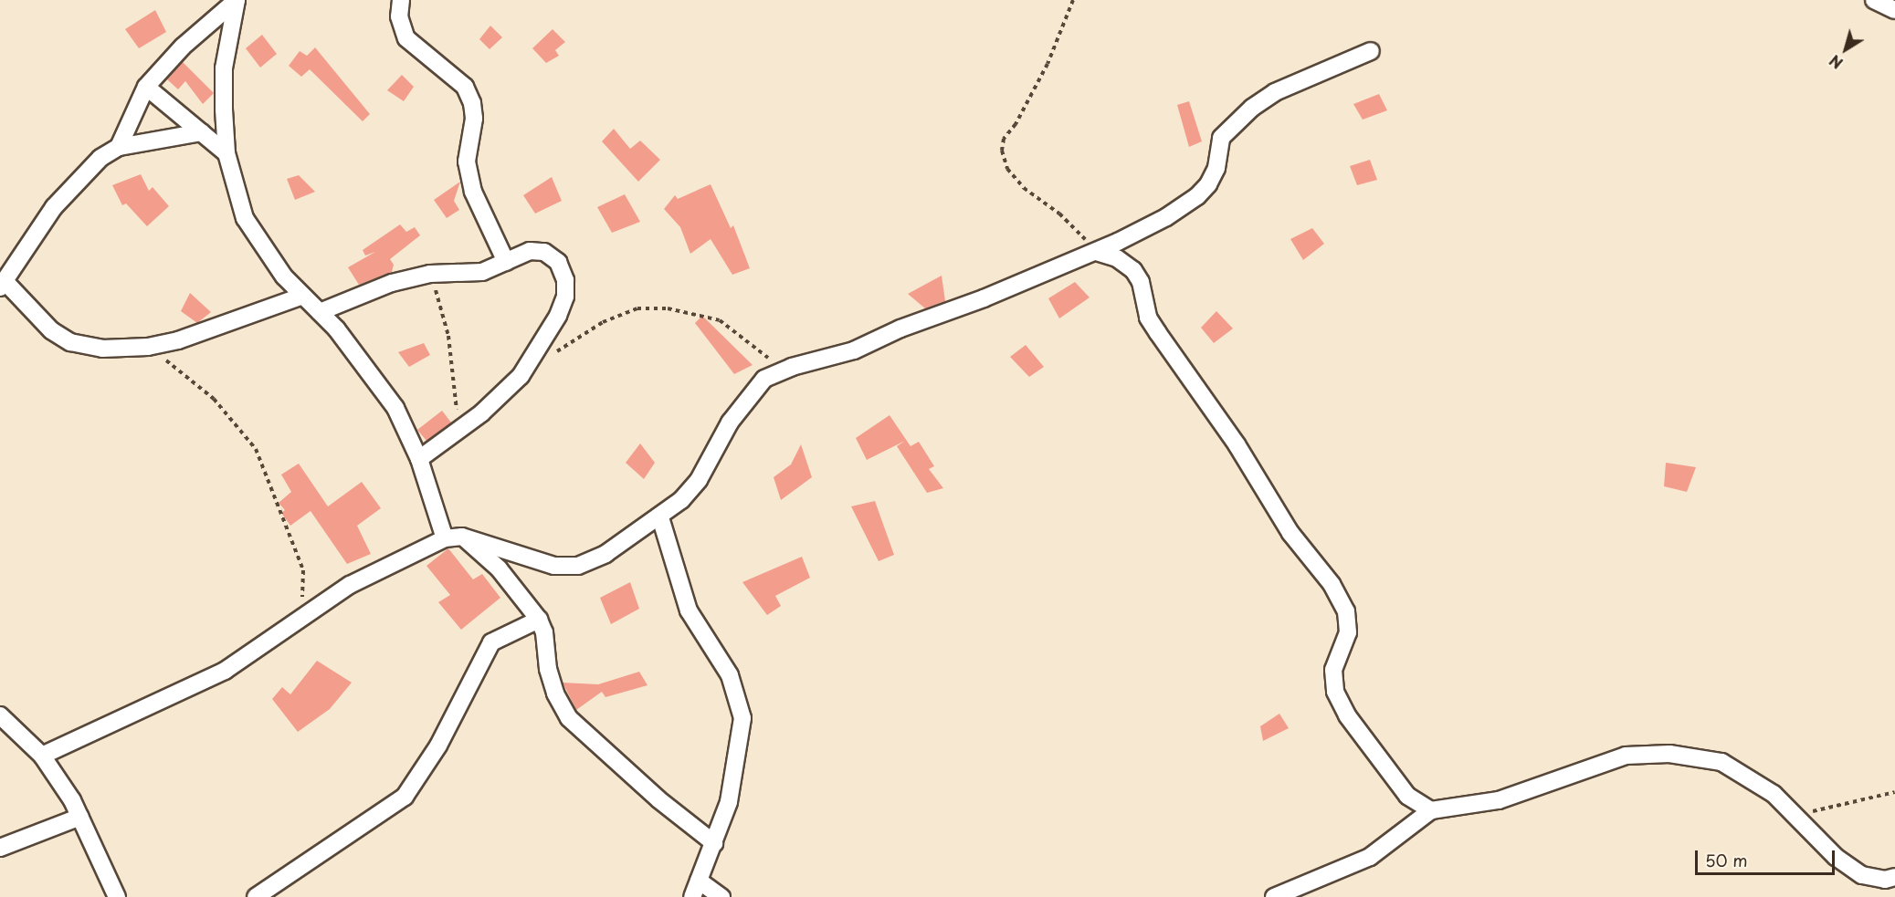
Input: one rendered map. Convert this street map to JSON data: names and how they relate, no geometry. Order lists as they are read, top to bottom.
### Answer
{
  "scale_bar": "50 m",
  "north": "bottom left"
}
